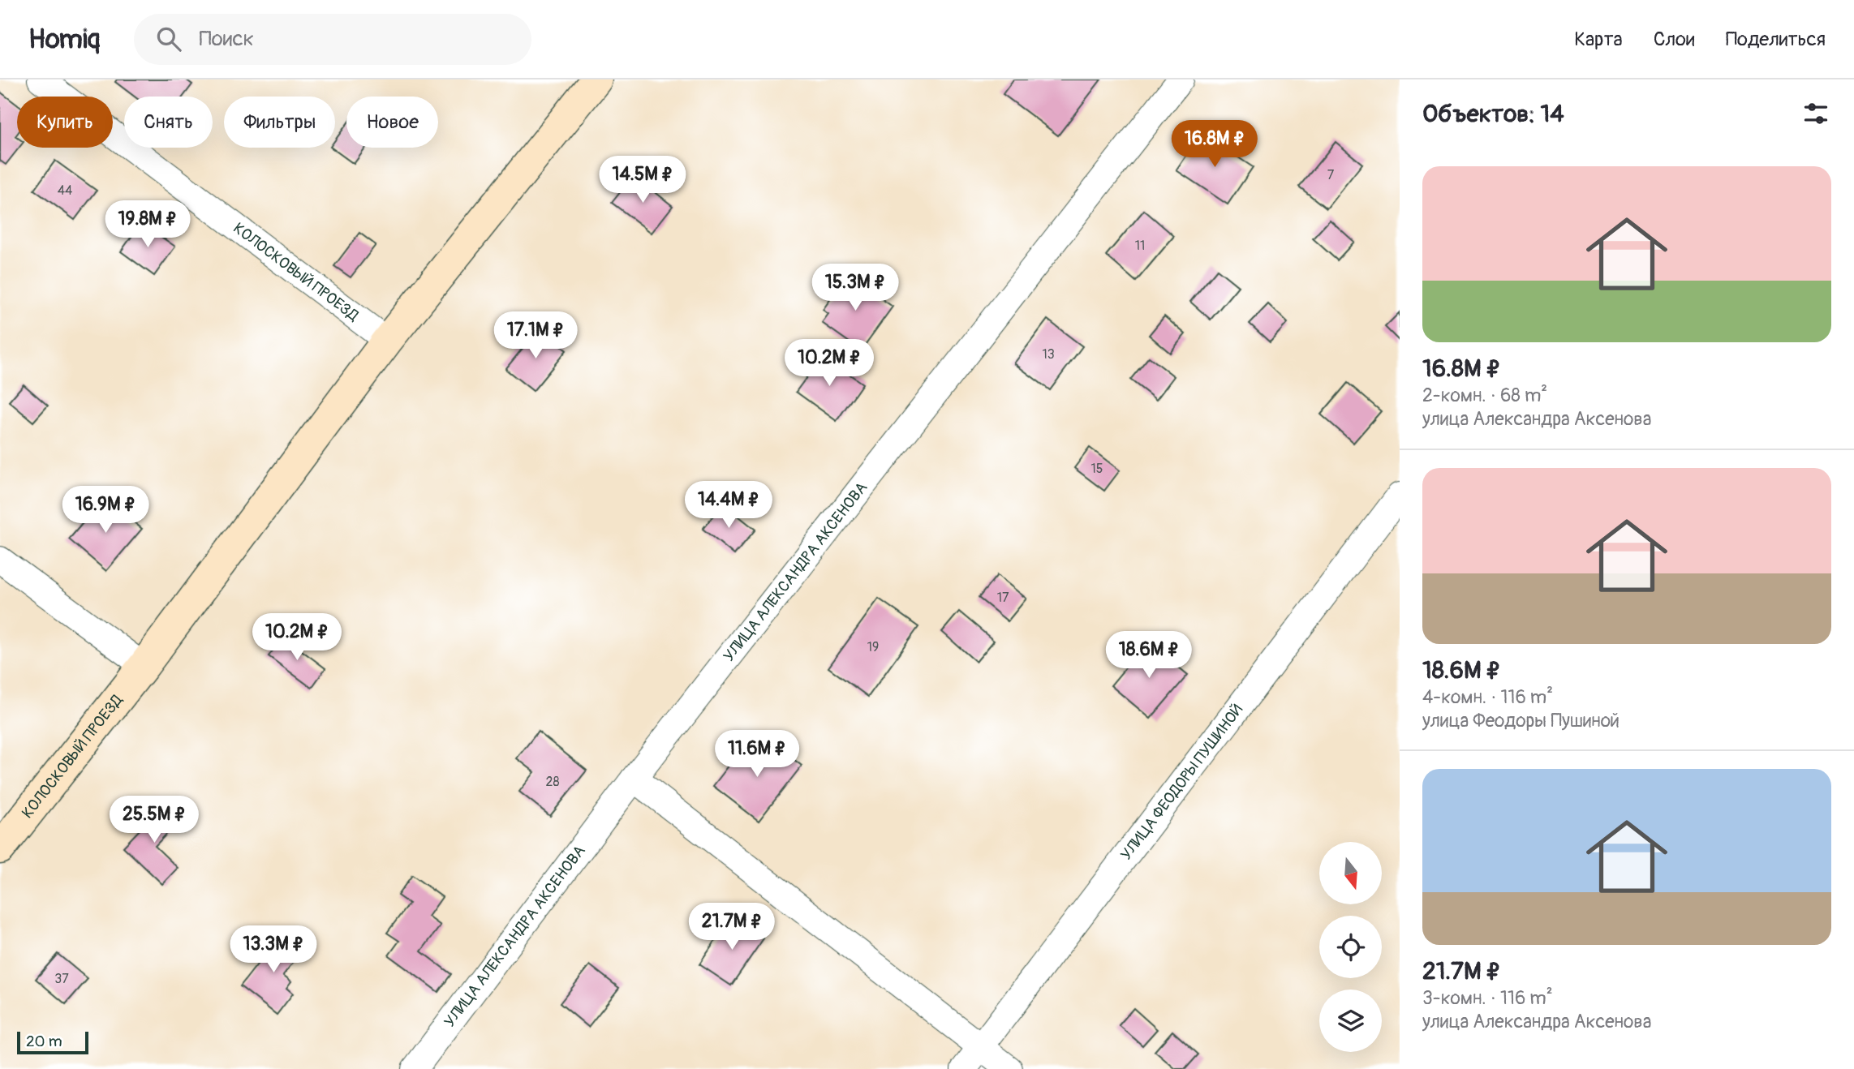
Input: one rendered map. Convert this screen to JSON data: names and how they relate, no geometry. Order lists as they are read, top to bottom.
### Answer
{
  "streets": {
    "street": ["КОЛОСКОВЫЙ ПРОЕЗД", "УЛИЦА АЛЕКСАНДРА АКСЕНОВА", "УЛИЦА ФЕОДОРЫ ПУШИНОЙ"]
  },
  "house_numbers": [
    "7",
    "44",
    "11",
    "13",
    "15",
    "17",
    "19",
    "28",
    "37"
  ],
  "scale_bar": "20 m",
  "north": "bottom",
  "page": {
    "header": "Homiq",
    "search": "Поиск",
    "nav": ["Карта", "Слои", "Поделиться"],
    "heading": "Объектов: 14",
    "chip": [
      "Купить",
      "Снять",
      "Фильтры",
      "Новое"
    ],
    "price": [
      "16.8M ₽",
      "14.5M ₽",
      "19.8M ₽",
      "15.3M ₽",
      "17.1M ₽",
      "10.2M ₽",
      "14.4M ₽",
      "16.9M ₽",
      "10.2M ₽",
      "18.6M ₽",
      "11.6M ₽",
      "25.5M ₽",
      "21.7M ₽",
      "13.3M ₽"
    ],
    "list": [
      {
        "name": "16.8M ₽",
        "note": "2-комн. · 68 m² · улица Александра Аксенова"
      },
      {
        "name": "18.6M ₽",
        "note": "4-комн. · 116 m² · улица Феодоры Пушиной"
      },
      {
        "name": "21.7M ₽",
        "note": "3-комн. · 116 m² · улица Александра Аксенова"
      }
    ],
    "scale": "20 m"
  }
}
